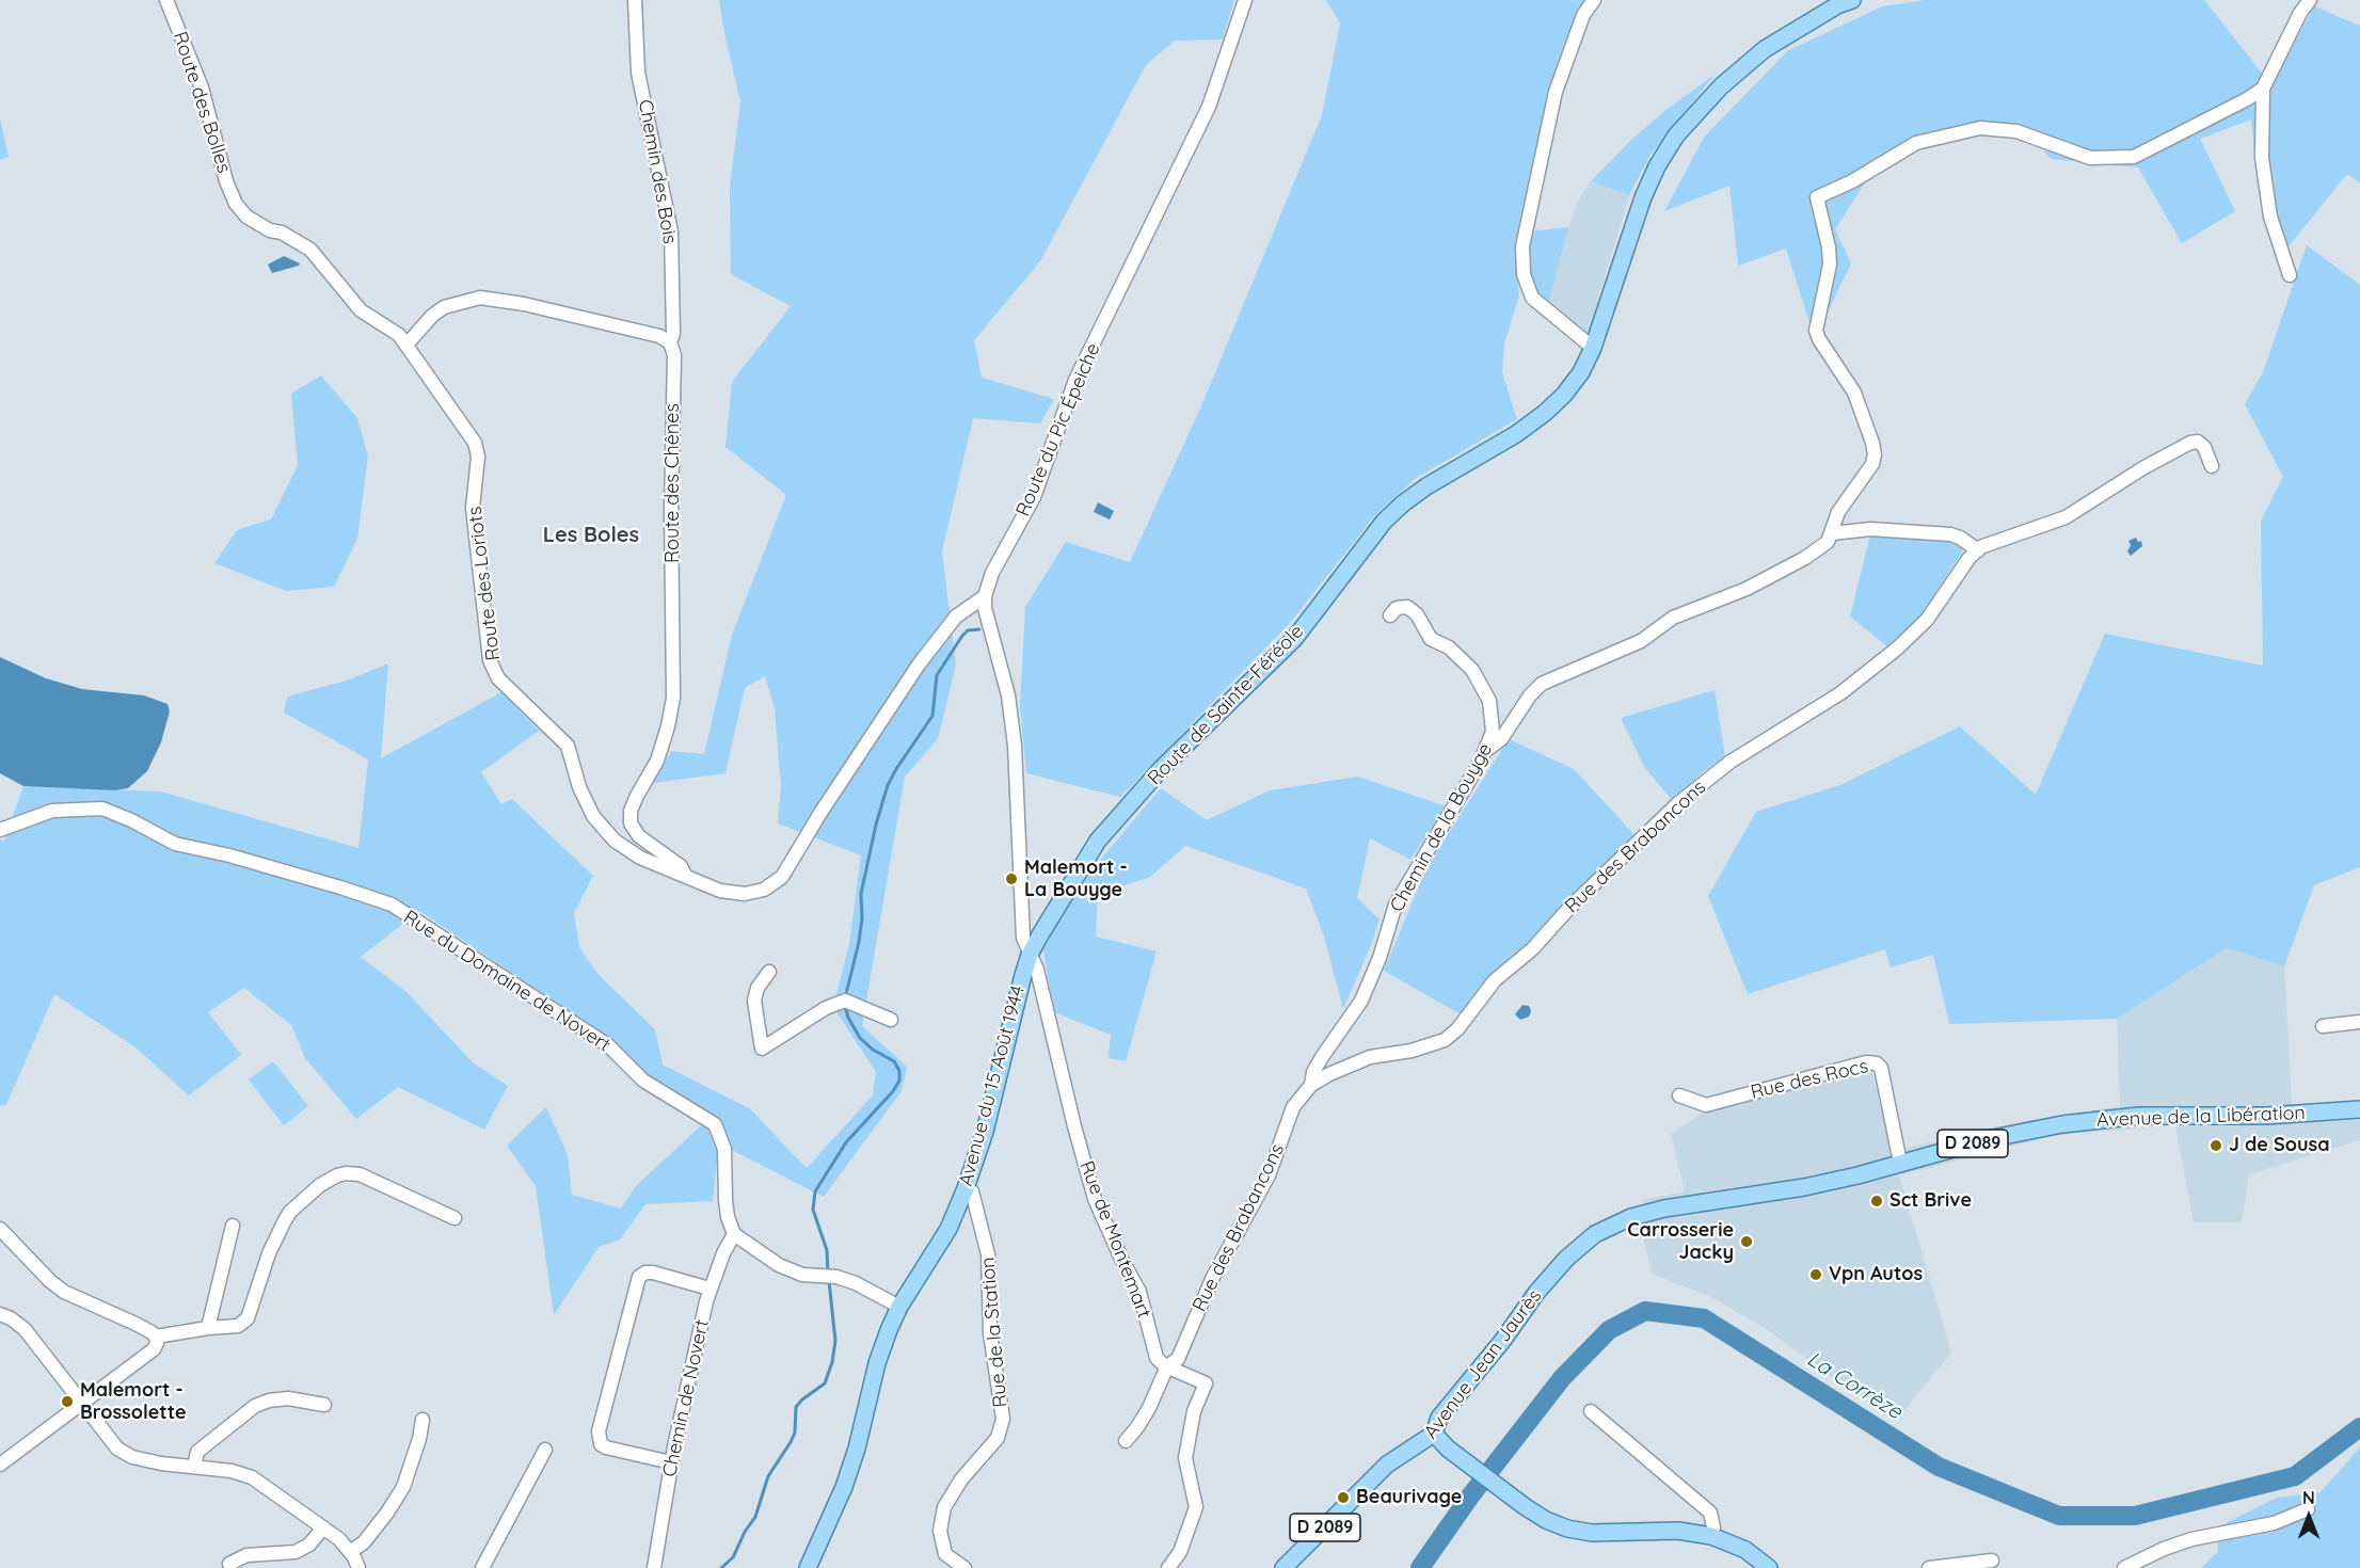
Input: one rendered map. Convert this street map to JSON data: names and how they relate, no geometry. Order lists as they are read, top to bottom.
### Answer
{
  "streets": {
    "main road": [
      "Route de Sainte-Féréole",
      "Avenue du 15 Août 1944",
      "Avenue de la Libération",
      "D 2089",
      "Avenue Jean Jaurès"
    ],
    "street": [
      "Route des Bolles",
      "Chemin des Bois",
      "Route du Pic Épeiche",
      "Route des Chênes",
      "Route des Loriots",
      "Chemin de la Bouyge",
      "Rue des Brabancons",
      "Rue du Domaine de Novert",
      "Rue des Rocs",
      "Rue de Montemart",
      "Rue de la Station",
      "Chemin de Novert"
    ]
  },
  "crossings": [
    ["Route des Bolles", "Route des Loriots"],
    ["Chemin des Bois", "Route des Chênes"],
    ["Route du Pic Épeiche", "Route des Loriots"],
    ["Route du Pic Épeiche", "Route de Sainte-Féréole"],
    ["Route du Pic Épeiche", "Avenue du 15 Août 1944"],
    ["Route du Pic Épeiche", "Rue de Montemart"],
    ["Route des Chênes", "Route des Loriots"],
    ["Route de Sainte-Féréole", "Avenue du 15 Août 1944"],
    ["Route de Sainte-Féréole", "Rue de Montemart"],
    ["Chemin de la Bouyge", "Rue des Brabancons"],
    ["Rue des Brabancons", "Rue de Montemart"],
    ["Rue du Domaine de Novert", "Chemin de Novert"],
    ["Rue des Rocs", "Avenue de la Libération"],
    ["Avenue du 15 Août 1944", "Rue de Montemart"],
    ["Avenue du 15 Août 1944", "Rue de la Station"],
    ["Avenue de la Libération", "Avenue Jean Jaurès"]
  ],
  "districts": ["Les Boles"],
  "water": ["La Corrèze"],
  "places": [
    "Malemort - La Bouyge",
    "J de Sousa",
    "Sct Brive",
    "Carrosserie Jacky",
    "Vpn Autos",
    "Malemort - Brossolette",
    "Beaurivage"
  ],
  "north": "top"
}
